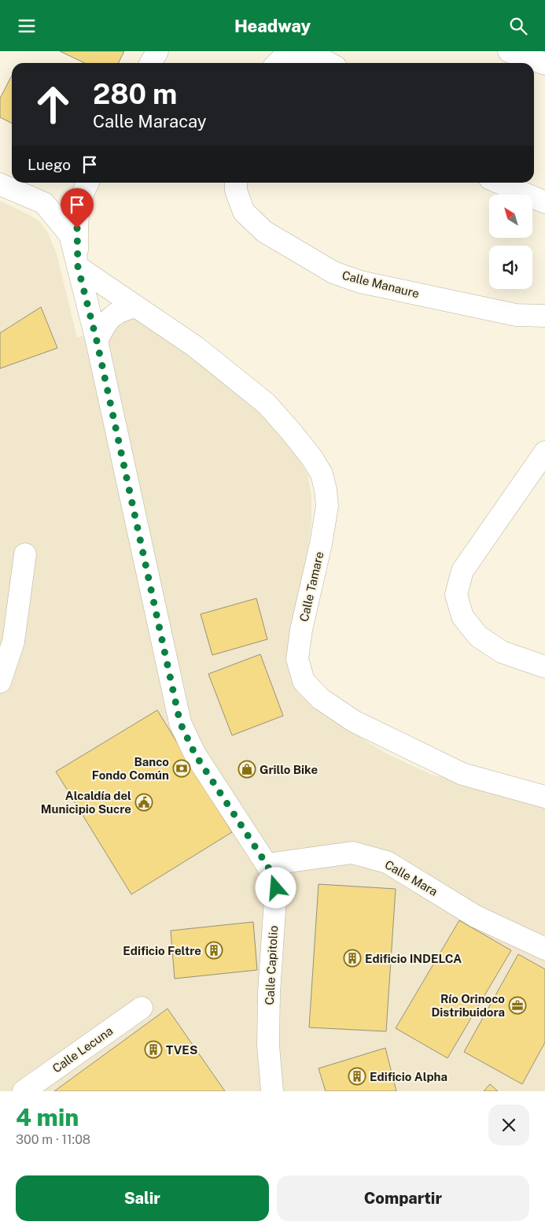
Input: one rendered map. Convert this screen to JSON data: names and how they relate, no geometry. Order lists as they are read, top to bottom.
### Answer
{
  "streets": {
    "street": [
      "Calle Manaure",
      "Calle Tamare",
      "Calle Mara",
      "Calle Capitolio",
      "Calle Lecuna"
    ]
  },
  "crossings": [
    ["Calle Tamare", "Calle Capitolio"],
    ["Calle Mara", "Calle Capitolio"]
  ],
  "places": {
    "bank": ["Banco Fondo Común"],
    "shop": ["Grillo Bike"],
    "public building": ["Alcaldía del Municipio Sucre"],
    "building": [
      "Edificio Feltre",
      "Edificio INDELCA",
      "TVES",
      "Edificio Alpha"
    ],
    "office": ["Río Orinoco Distribuidora"]
  },
  "north": "top left",
  "page": {
    "header": "Headway",
    "turn": ["280 m", "Calle Maracay"],
    "then": "Luego",
    "heading": ["4 min", "300 m · 11:08"],
    "buttons": ["Salir", "Compartir"]
  }
}
